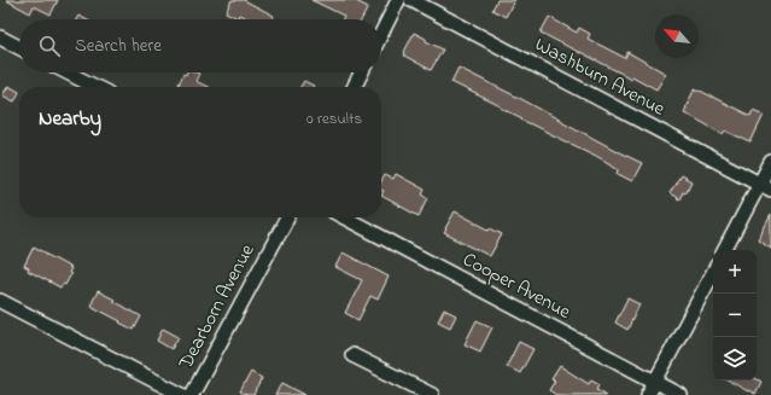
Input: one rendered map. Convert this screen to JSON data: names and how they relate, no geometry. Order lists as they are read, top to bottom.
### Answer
{
  "streets": {
    "street": ["Washburn Avenue", "Cooper Avenue", "Dearborn Avenue"]
  },
  "north": "top left",
  "page": {
    "search": "Search here",
    "heading": ["Nearby", "0 results"],
    "map_buttons": ["+", "−"]
  }
}
